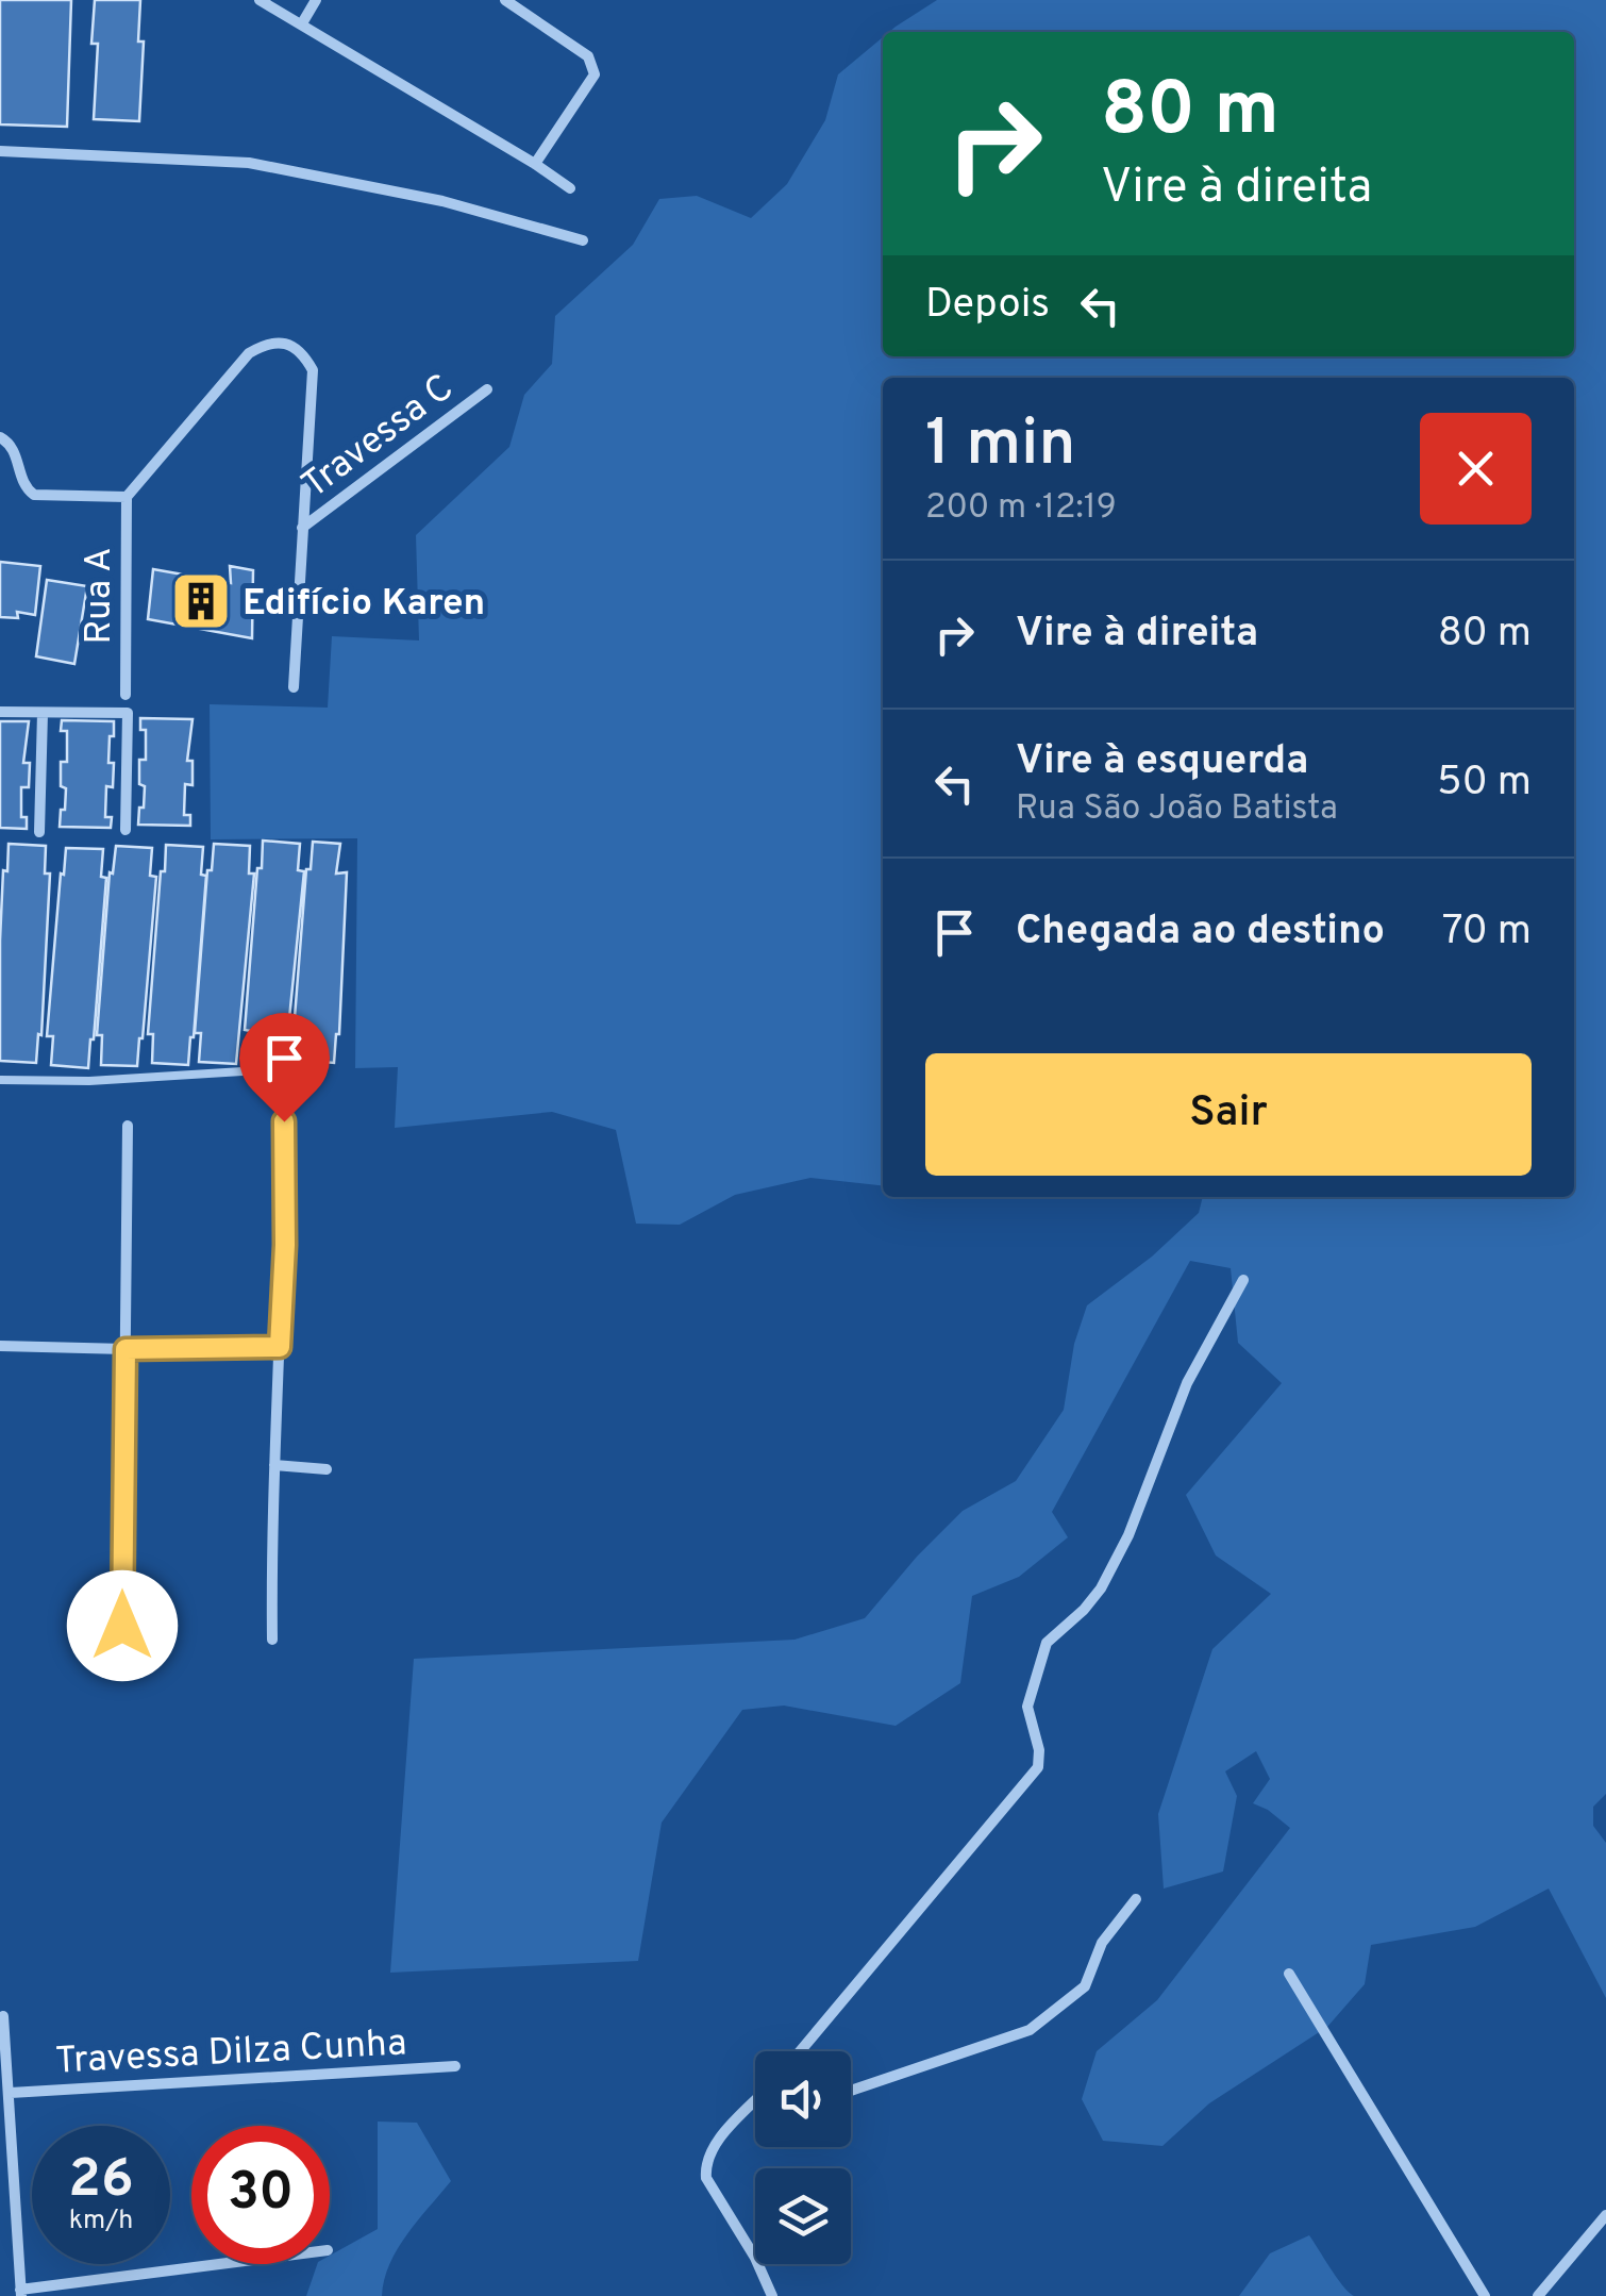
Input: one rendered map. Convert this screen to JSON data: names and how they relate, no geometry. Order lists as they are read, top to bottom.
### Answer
{
  "streets": {
    "street": ["Travessa C", "Rua A", "Travessa Dilza Cunha"]
  },
  "places": {
    "building": ["Edifício Karen"]
  },
  "page": {
    "turn": ["80 m", "Vire à direita"],
    "then": "Depois",
    "heading": ["1 min", "200 m · 12:19"],
    "list": [
      {
        "name": "Vire à direita",
        "value": "80 m"
      },
      {
        "name": "Vire à esquerda",
        "note": "Rua São João Batista",
        "value": "50 m"
      },
      {
        "name": "Chegada ao destino",
        "value": "70 m"
      }
    ],
    "buttons": "Sair",
    "speed": "26 km/h",
    "limit": "30"
  }
}
